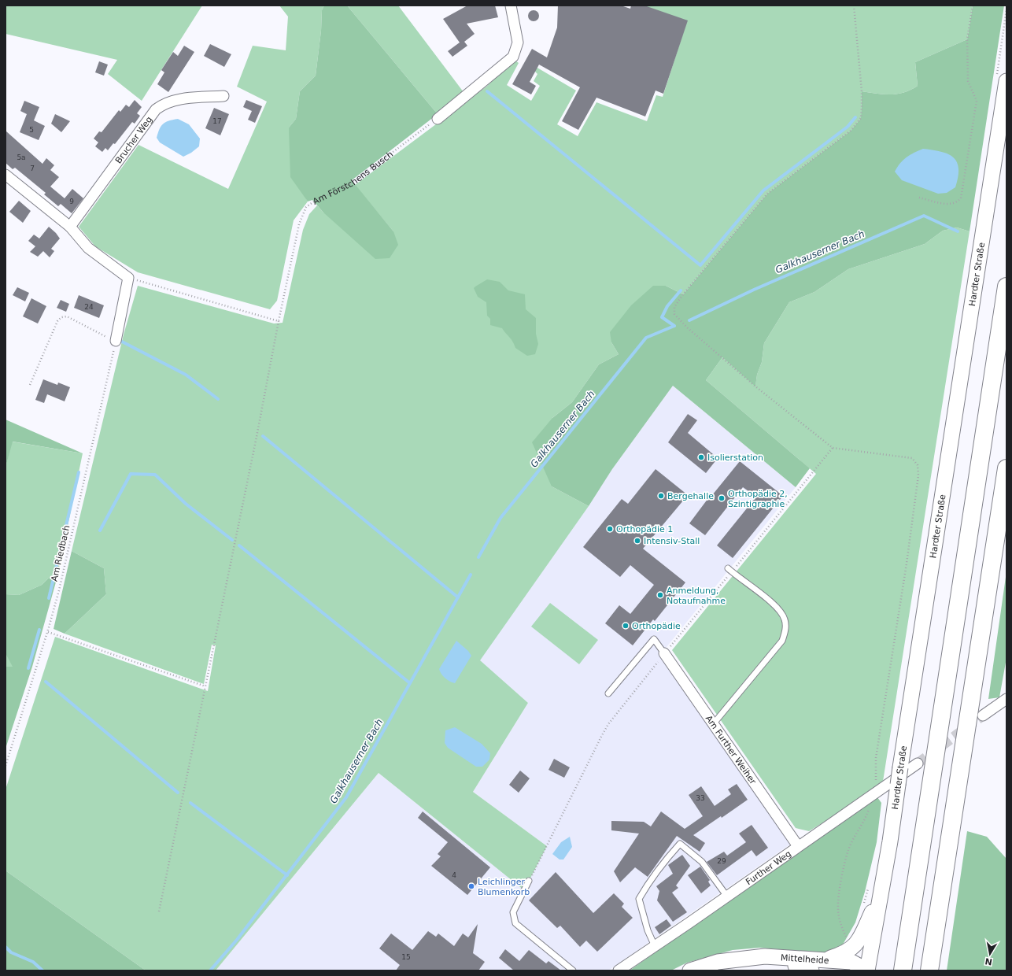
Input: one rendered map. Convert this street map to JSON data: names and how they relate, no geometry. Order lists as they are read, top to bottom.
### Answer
{
  "streets": {
    "main road": ["Hardter Straße", "Mittelheide"],
    "street": ["Brucher Weg", "Am Further Weiher", "Further Weg"],
    "path": ["Am Förstchens Busch", "Am Riedbach"]
  },
  "crossings": [
    ["Hardter Straße", "Mittelheide"],
    ["Am Further Weiher", "Further Weg"]
  ],
  "water": ["Galkhauserner Bach"],
  "places": [
    "Isolierstation",
    "Bergehalle",
    "Orthopädie 2, Szintigraphie",
    "Orthopädie 1",
    "Intensiv-Stall",
    "Anmeldung, Notaufnahme",
    "Orthopädie",
    "Leichlinger Blumenkorb"
  ],
  "house_numbers": [
    "17",
    "5",
    "5a",
    "7",
    "9",
    "24",
    "33",
    "29",
    "4",
    "15"
  ],
  "north": "bottom"
}
